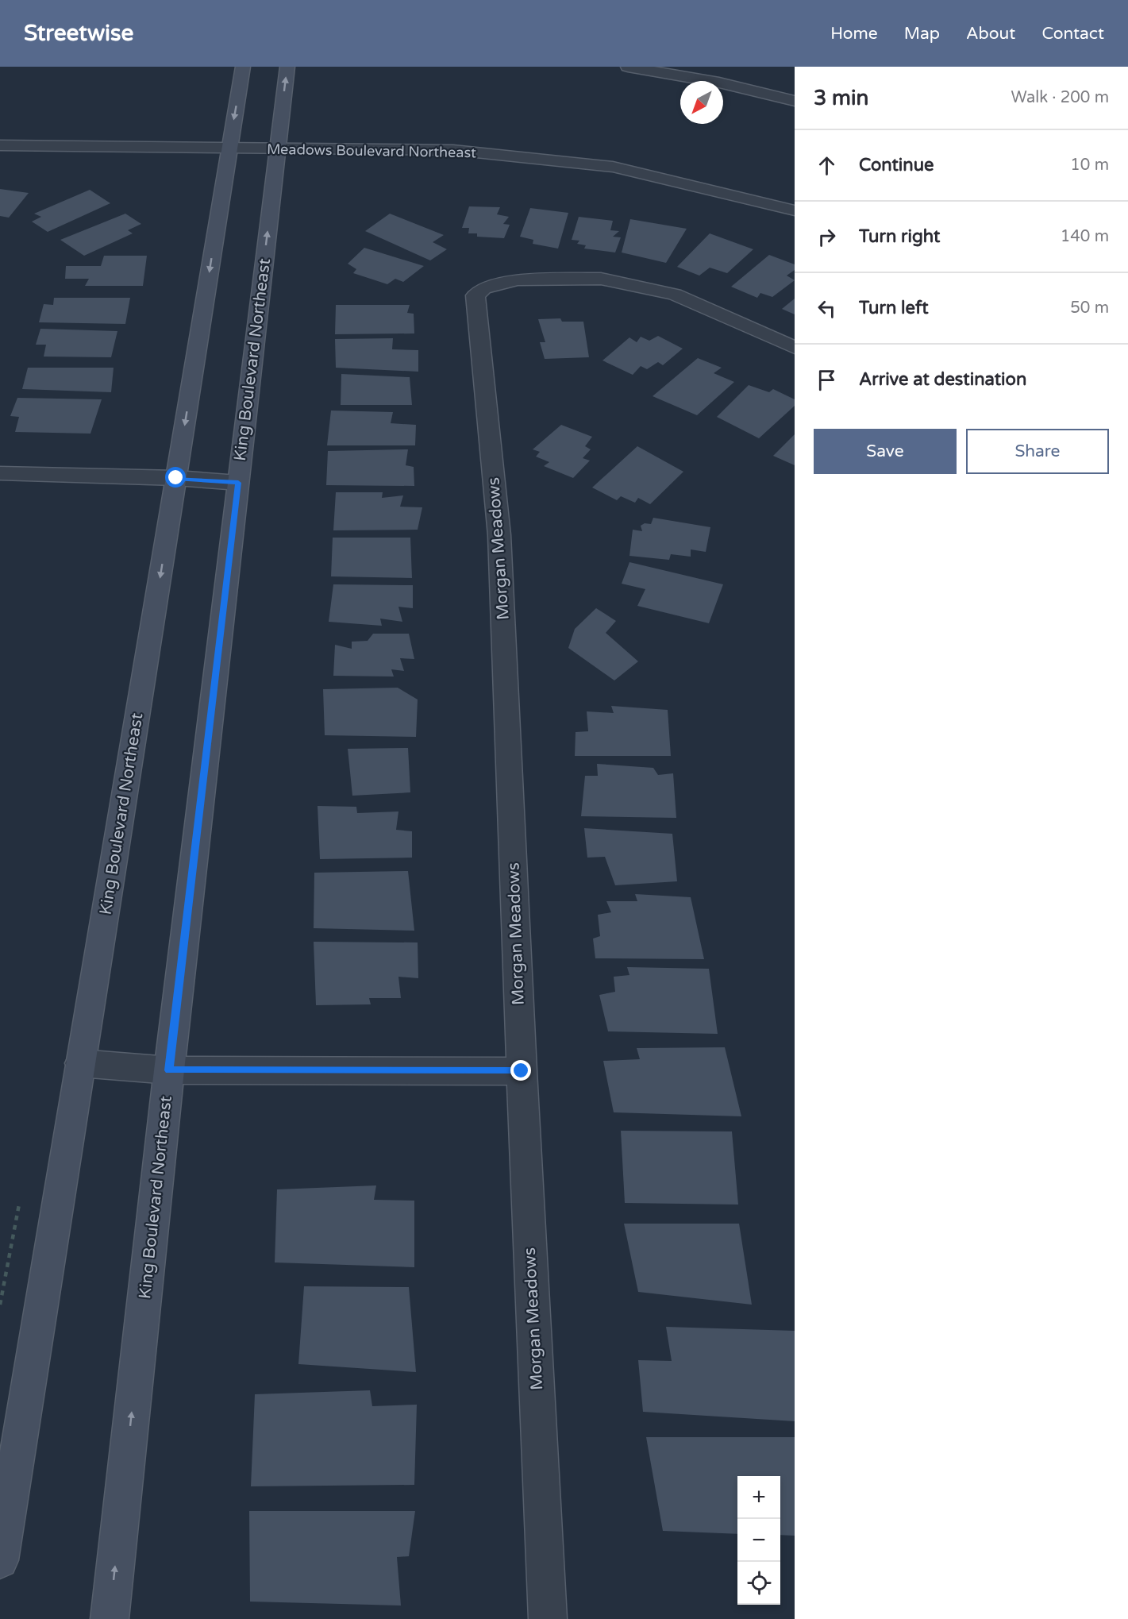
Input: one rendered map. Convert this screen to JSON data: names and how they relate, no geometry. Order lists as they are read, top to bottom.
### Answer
{
  "streets": {
    "street": ["Meadows Boulevard Northeast", "King Boulevard Northeast", "Morgan Meadows"]
  },
  "crossings": [
    ["Meadows Boulevard Northeast", "King Boulevard Northeast"]
  ],
  "north": "bottom left",
  "page": {
    "header": "Streetwise",
    "nav": [
      "Home",
      "Map",
      "About",
      "Contact"
    ],
    "heading": ["3 min", "Walk · 200 m"],
    "list": [
      ["Continue", "10 m"],
      ["Turn right", "140 m"],
      ["Turn left", "50 m"],
      "Arrive at destination"
    ],
    "buttons": ["Save", "Share"],
    "map_buttons": ["+", "−"]
  }
}
